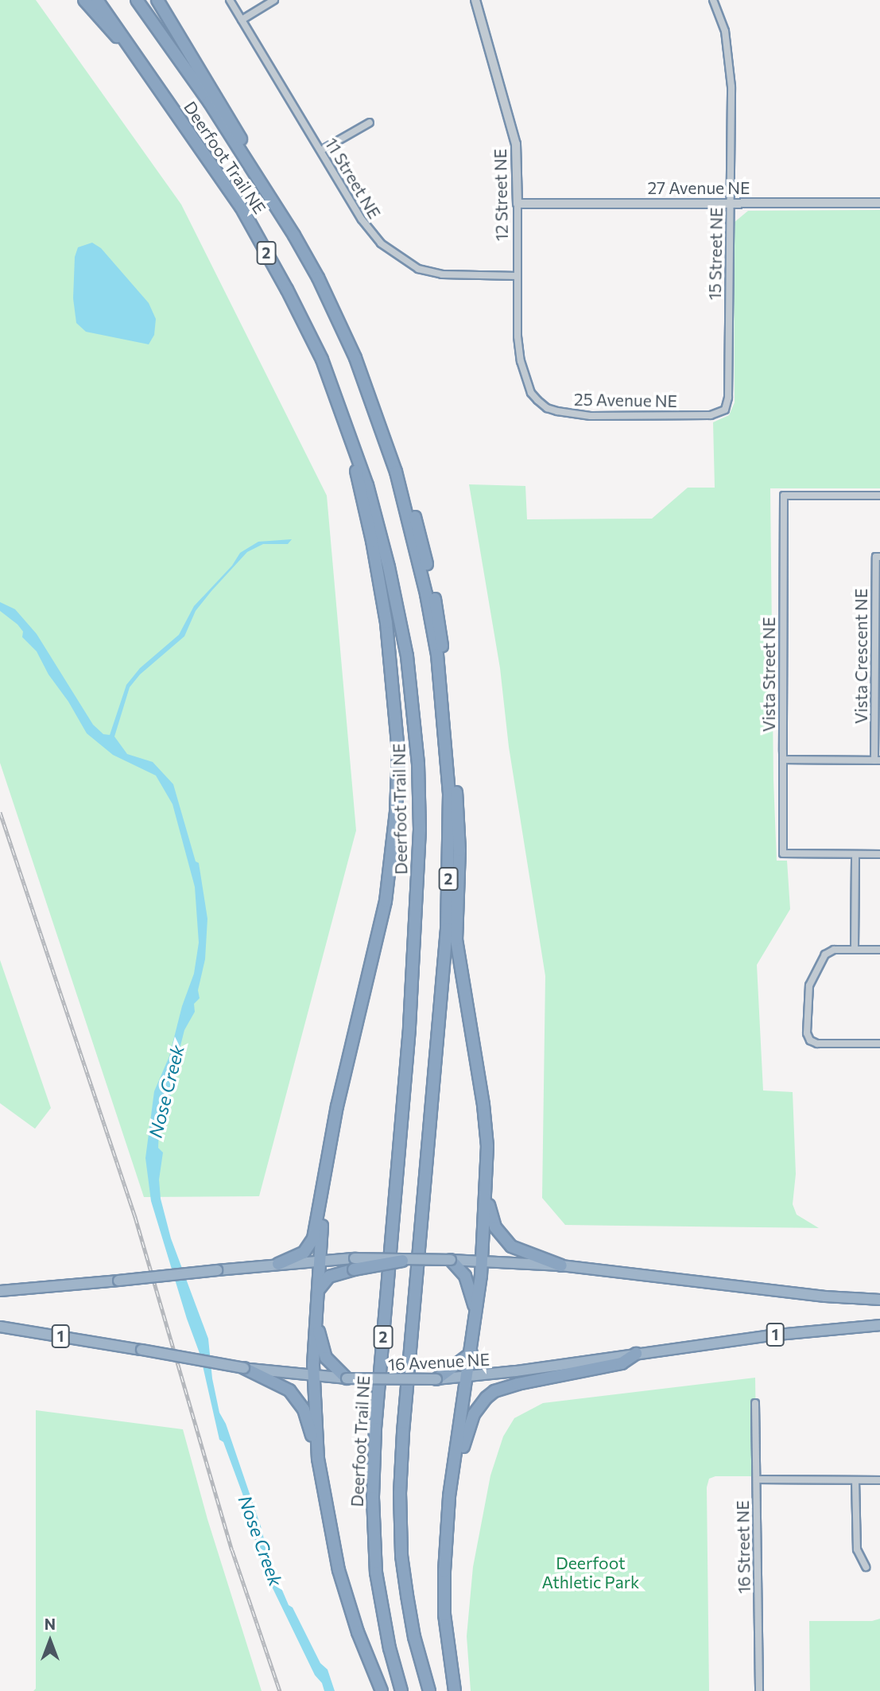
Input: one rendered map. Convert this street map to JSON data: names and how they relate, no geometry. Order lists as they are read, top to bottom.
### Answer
{
  "streets": {
    "highway": [
      "Deerfoot Trail NE",
      "2",
      "1",
      "16 Avenue NE"
    ],
    "street": [
      "11 Street NE",
      "27 Avenue NE",
      "12 Street NE",
      "15 Street NE",
      "25 Avenue NE",
      "Vista Crescent NE",
      "Vista Street NE",
      "16 Street NE"
    ]
  },
  "crossings": [
    ["11 Street NE", "12 Street NE"],
    ["27 Avenue NE", "12 Street NE"],
    ["27 Avenue NE", "15 Street NE"],
    ["12 Street NE", "25 Avenue NE"],
    ["15 Street NE", "25 Avenue NE"]
  ],
  "water": ["Nose Creek"],
  "parks": ["Deerfoot Athletic Park"],
  "north": "top"
}
